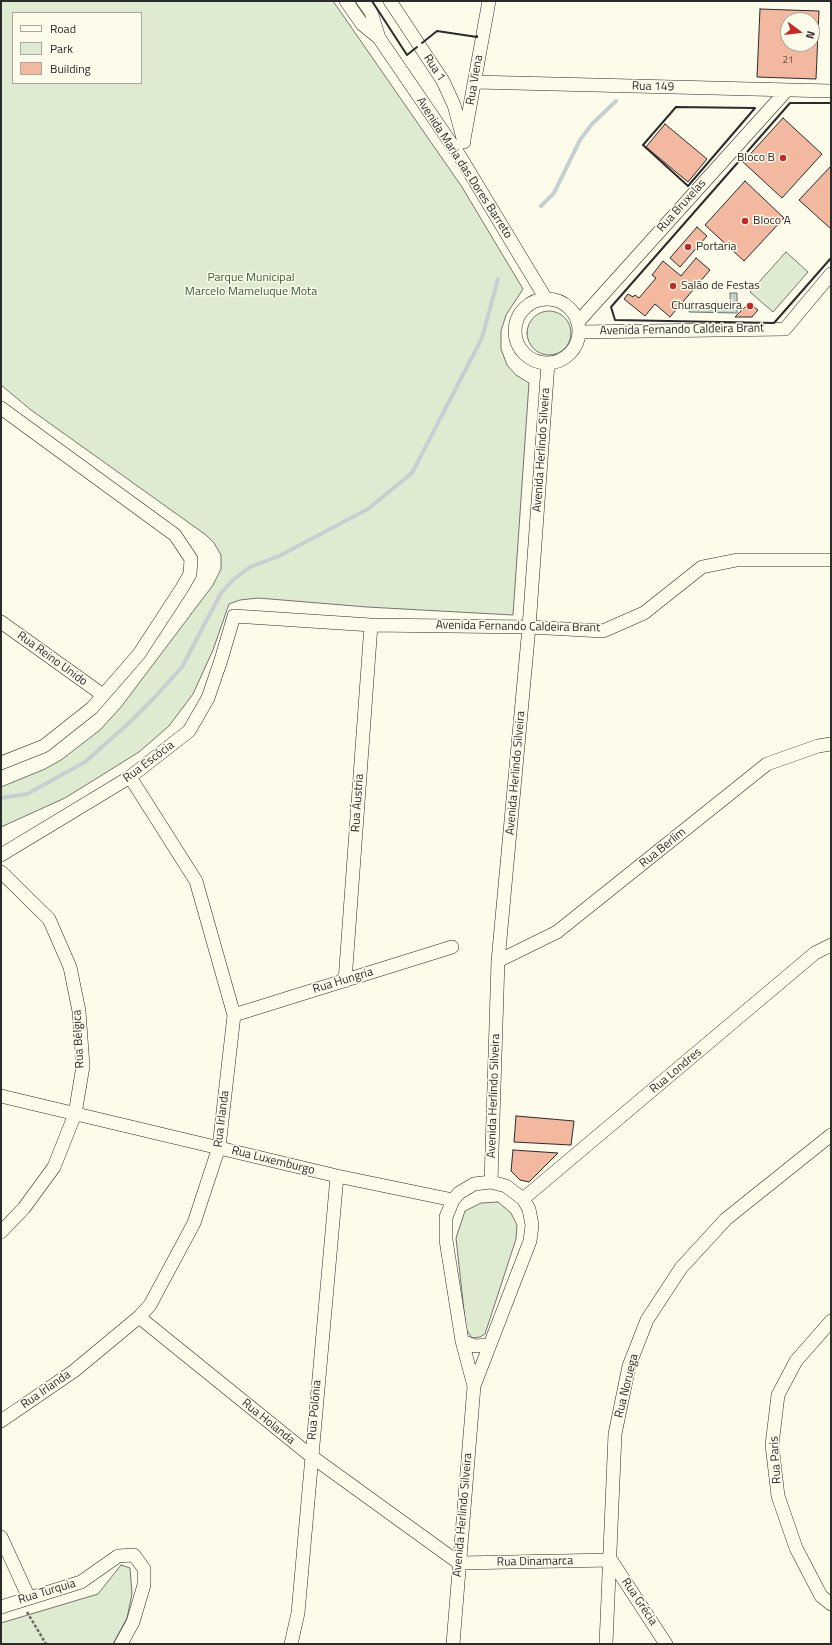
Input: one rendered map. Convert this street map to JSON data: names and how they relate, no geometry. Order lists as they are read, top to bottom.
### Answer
{
  "streets": {
    "street": [
      "Rua 1",
      "Rua Viena",
      "Rua 149",
      "Avenida Maria das Dores Barreto",
      "Rua Bruxelas",
      "Avenida Fernando Caldeira Brant",
      "Avenida Herlindo Silveira",
      "Rua Reino Unido",
      "Rua Escócia",
      "Rua Áustria",
      "Rua Berlim",
      "Rua Hungria",
      "Rua Bélgica",
      "Rua Londres",
      "Rua Irlanda",
      "Rua Luxemburgo",
      "Rua Noruega",
      "Rua Polônia",
      "Rua Holanda",
      "Rua Paris",
      "Rua Dinamarca",
      "Rua Turquia",
      "Rua Grécia"
    ]
  },
  "crossings": [
    ["Rua 1", "Rua Viena"],
    ["Rua Viena", "Rua 149"],
    ["Rua Viena", "Avenida Maria das Dores Barreto"],
    ["Rua 149", "Rua Bruxelas"],
    ["Avenida Maria das Dores Barreto", "Rua Bruxelas"],
    ["Avenida Maria das Dores Barreto", "Avenida Fernando Caldeira Brant"],
    ["Avenida Maria das Dores Barreto", "Avenida Herlindo Silveira"],
    ["Rua Bruxelas", "Avenida Fernando Caldeira Brant"],
    ["Rua Bruxelas", "Avenida Herlindo Silveira"],
    ["Avenida Fernando Caldeira Brant", "Avenida Herlindo Silveira"],
    ["Avenida Fernando Caldeira Brant", "Rua Escócia"],
    ["Avenida Fernando Caldeira Brant", "Rua Áustria"],
    ["Avenida Herlindo Silveira", "Rua Berlim"],
    ["Avenida Herlindo Silveira", "Rua Londres"],
    ["Avenida Herlindo Silveira", "Rua Luxemburgo"],
    ["Avenida Herlindo Silveira", "Rua Holanda"],
    ["Avenida Herlindo Silveira", "Rua Dinamarca"],
    ["Rua Escócia", "Rua Irlanda"],
    ["Rua Áustria", "Rua Hungria"],
    ["Rua Hungria", "Rua Irlanda"],
    ["Rua Bélgica", "Rua Luxemburgo"],
    ["Rua Irlanda", "Rua Luxemburgo"],
    ["Rua Irlanda", "Rua Holanda"],
    ["Rua Luxemburgo", "Rua Polônia"],
    ["Rua Noruega", "Rua Dinamarca"],
    ["Rua Noruega", "Rua Grécia"],
    ["Rua Polônia", "Rua Holanda"],
    ["Rua Holanda", "Rua Dinamarca"],
    ["Rua Dinamarca", "Rua Grécia"]
  ],
  "parks": ["Parque Municipal Marcelo Mameluque Mota"],
  "places": [
    "Bloco B",
    "Bloco A",
    "Portaria",
    "Salão de Festas",
    "Churrasqueira"
  ],
  "house_numbers": ["21"],
  "legend": ["Road", "Park", "Building"],
  "north": "right"
}
